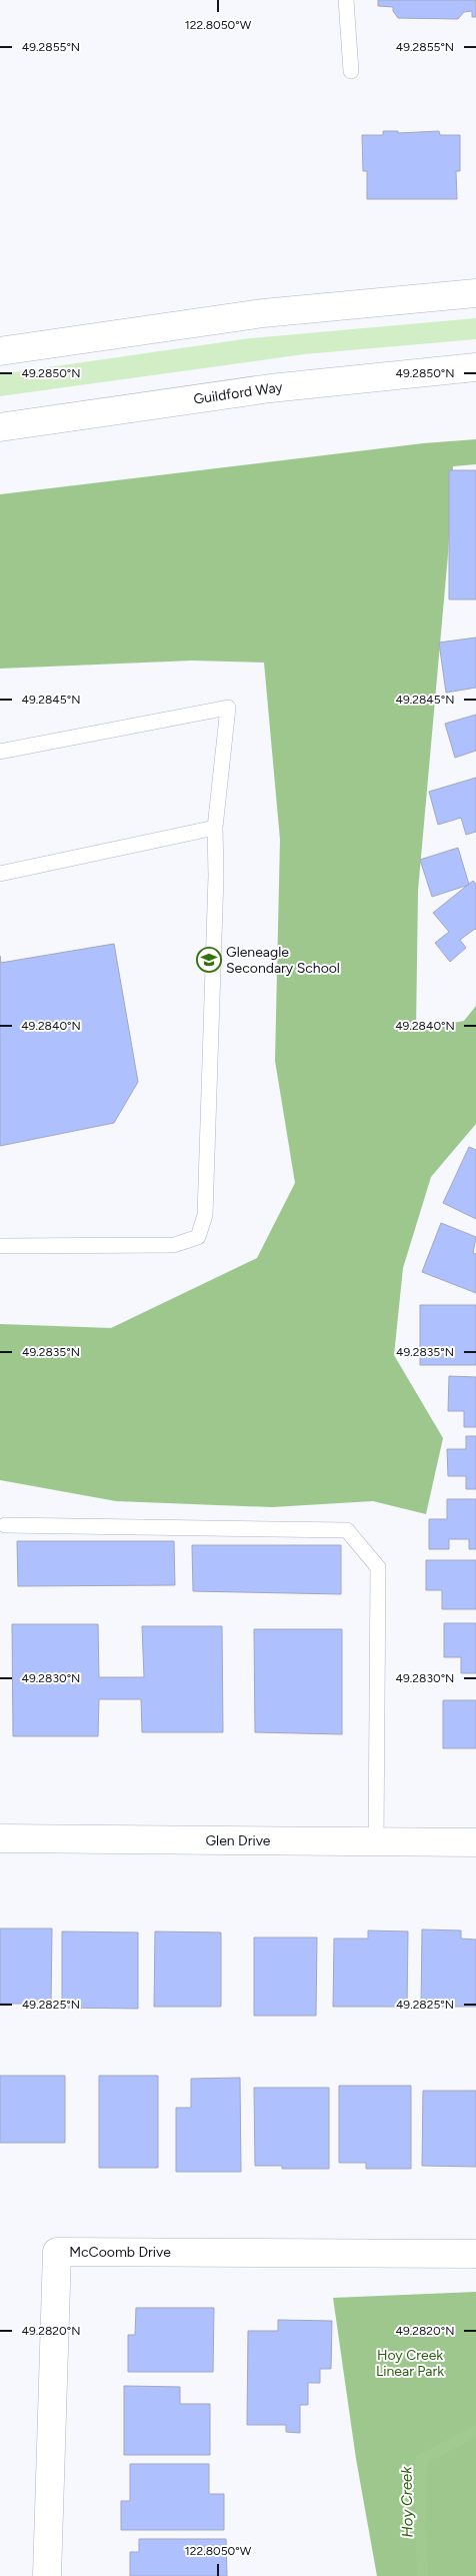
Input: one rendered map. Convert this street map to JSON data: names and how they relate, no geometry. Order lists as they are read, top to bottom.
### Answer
{
  "streets": {
    "street": ["Guildford Way", "Glen Drive", "McCoomb Drive"]
  },
  "water": ["Hoy Creek"],
  "parks": ["Hoy Creek Linear Park"],
  "places": {
    "school or university": ["Gleneagle Secondary School"]
  },
  "coordinates": [
    "122.8050°W",
    "49.2855°N",
    "49.2850°N",
    "49.2845°N",
    "49.2840°N",
    "49.2835°N",
    "49.2830°N",
    "49.2825°N",
    "49.2820°N"
  ]
}
